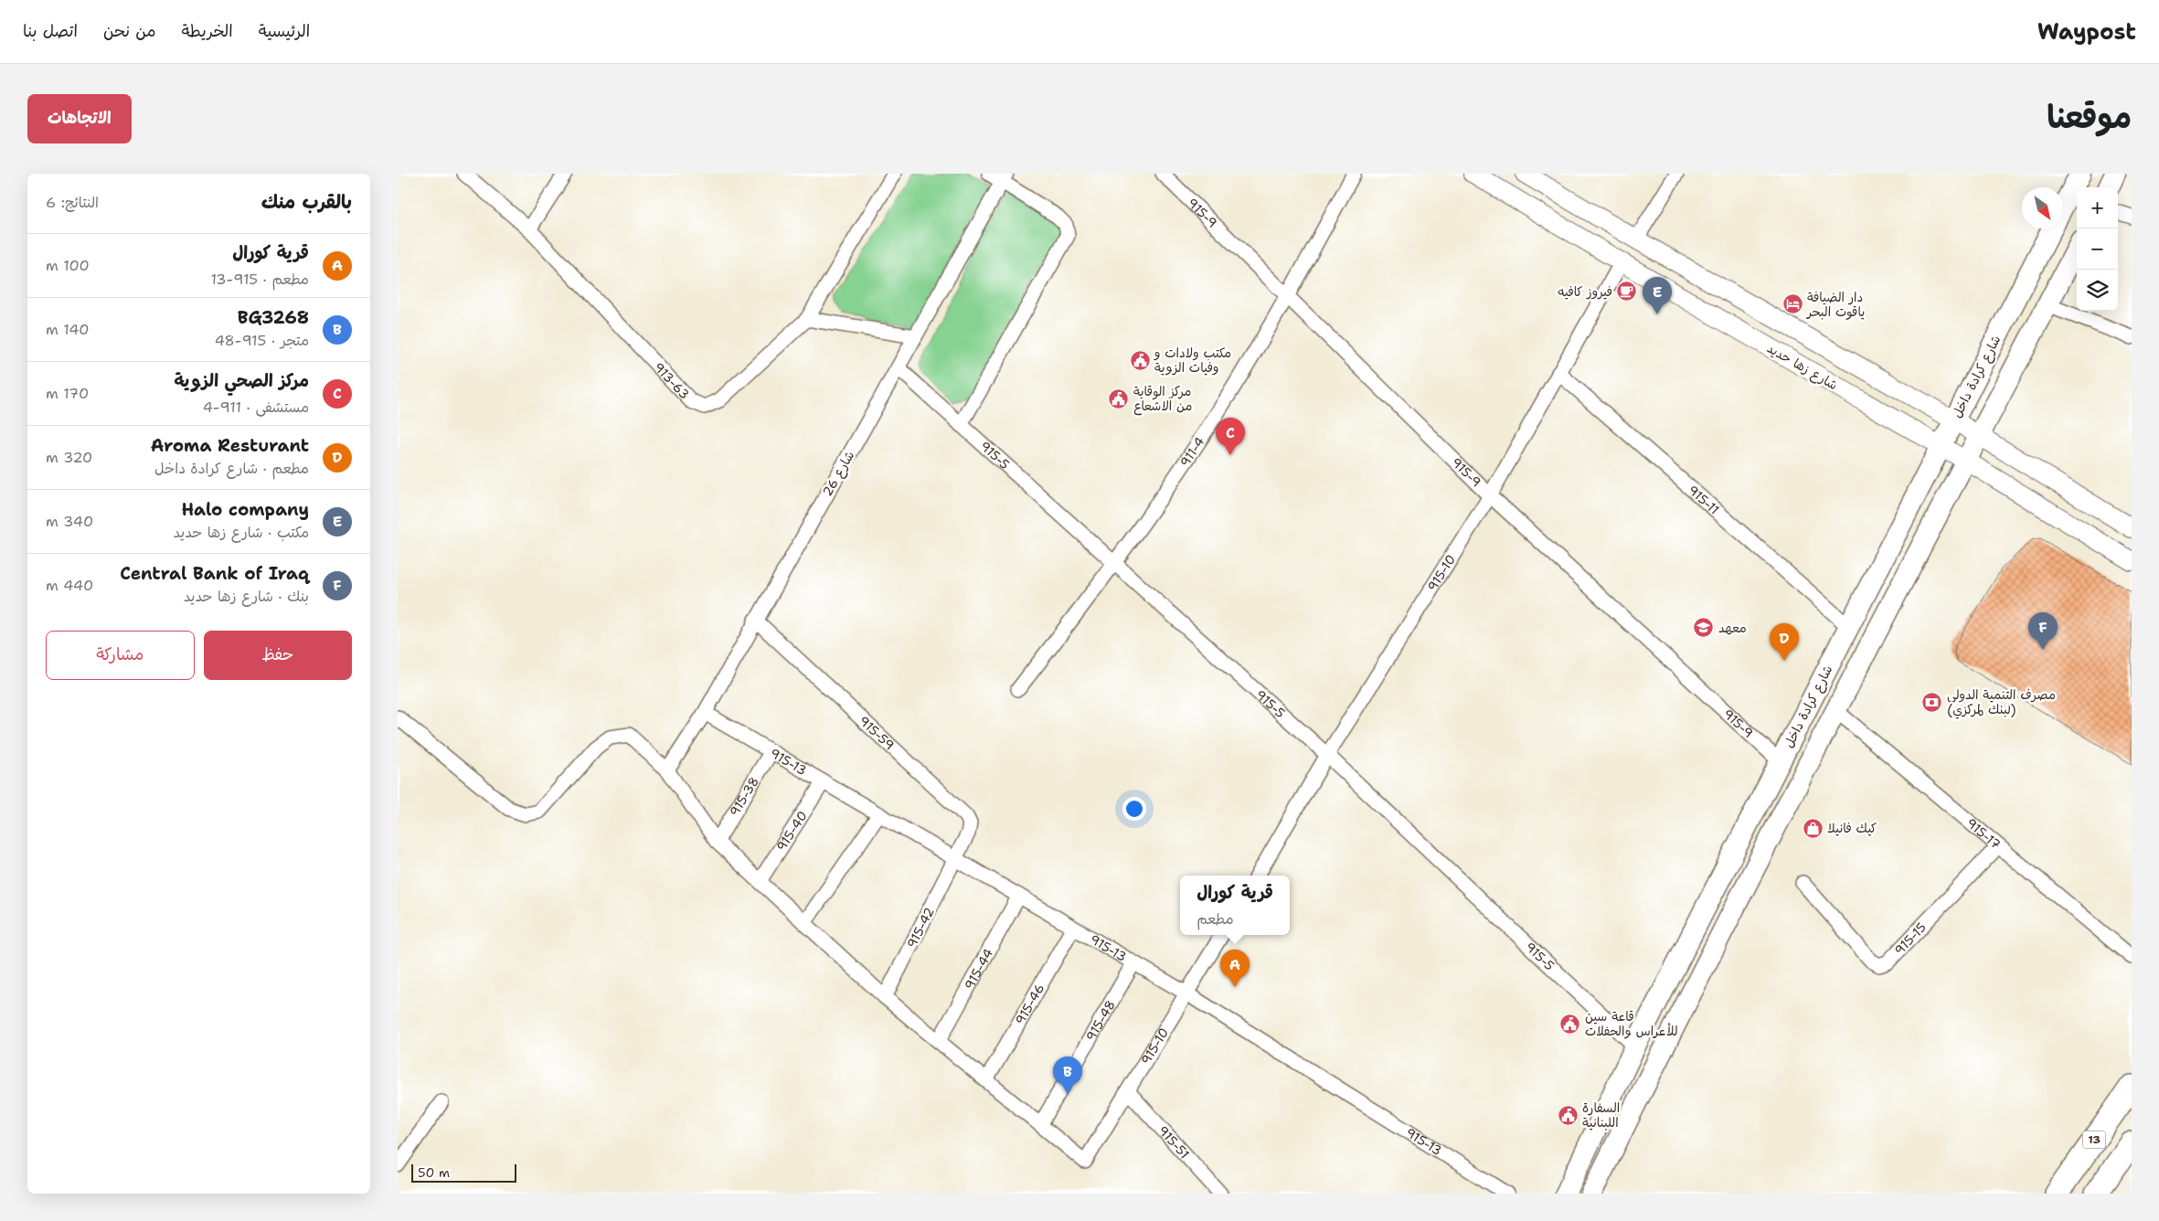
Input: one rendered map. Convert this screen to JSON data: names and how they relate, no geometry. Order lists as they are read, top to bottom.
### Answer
{
  "streets": {
    "main road": ["شارع كرادة داخل", "13"],
    "street": [
      "915-9",
      "شارع زها حديد",
      "913-63",
      "911-4",
      "915-5",
      "شارع 26",
      "915-11",
      "915-10",
      "915-59",
      "915-13",
      "915-38",
      "915-40",
      "915-17",
      "915-42",
      "915-15",
      "915-44",
      "915-46",
      "915-48",
      "915-51"
    ]
  },
  "crossings": [
    ["915-9", "شارع كرادة داخل"],
    ["915-9", "911-4"],
    ["915-9", "915-10"],
    ["شارع زها حديد", "شارع كرادة داخل"],
    ["شارع زها حديد", "915-10"],
    ["شارع كرادة داخل", "915-5"],
    ["شارع كرادة داخل", "915-11"],
    ["شارع كرادة داخل", "915-17"],
    ["911-4", "915-5"],
    ["915-5", "شارع 26"],
    ["915-5", "915-10"],
    ["شارع 26", "915-59"],
    ["شارع 26", "915-13"],
    ["915-11", "915-10"],
    ["915-10", "915-13"],
    ["915-10", "915-48"],
    ["915-10", "915-51"],
    ["915-59", "915-13"],
    ["915-59", "915-42"],
    ["915-13", "915-38"],
    ["915-13", "915-40"],
    ["915-13", "915-42"],
    ["915-13", "915-44"],
    ["915-13", "915-46"],
    ["915-13", "915-48"],
    ["915-17", "915-15"]
  ],
  "places": {
    "cafe": ["فيروز كافيه"],
    "hotel": ["دار الضيافة ياقوت البحر"],
    "public building": [
      "مكتب ولادات و وفيات الزوية",
      "مركز الوقاية من الاشعاع",
      "قاعة سين للأعراس والحفلات",
      "السفارة اللبنانية"
    ],
    "school or university": ["معهد"],
    "bank": ["مصرف التنمية الدولي (لبنك لمركزي)"],
    "shop": ["كيك فانيلا"]
  },
  "scale_bar": "50 m",
  "north": "bottom right",
  "page": {
    "header": "Waypost",
    "nav": [
      "الرئيسية",
      "الخريطة",
      "من نحن",
      "اتصل بنا"
    ],
    "title": "موقعنا",
    "buttons": [
      "الاتجاهات",
      ["حفظ", "مشاركة"]
    ],
    "heading": ["بالقرب منك", "النتائج: 6"],
    "map_buttons": ["+", "−"],
    "list": [
      {
        "mark": "A",
        "name": "قرية كورال",
        "note": "مطعم · 915-13",
        "value": "100 m"
      },
      {
        "mark": "B",
        "name": "BG3268",
        "note": "متجر · 915-48",
        "value": "140 m"
      },
      {
        "mark": "C",
        "name": "مركز الصحي الزوية",
        "note": "مستشفى · 911-4",
        "value": "170 m"
      },
      {
        "mark": "D",
        "name": "Aroma Resturant",
        "note": "مطعم · شارع كرادة داخل",
        "value": "320 m"
      },
      {
        "mark": "E",
        "name": "Halo company",
        "note": "مكتب · شارع زها حديد",
        "value": "340 m"
      },
      {
        "mark": "F",
        "name": "Central Bank of Iraq",
        "note": "بنك · شارع زها حديد",
        "value": "440 m"
      }
    ],
    "pins": [
      "E",
      "C",
      "F",
      "D",
      "A",
      "B"
    ],
    "popup": ["قرية كورال", "مطعم"],
    "scale": "50 m"
  }
}
